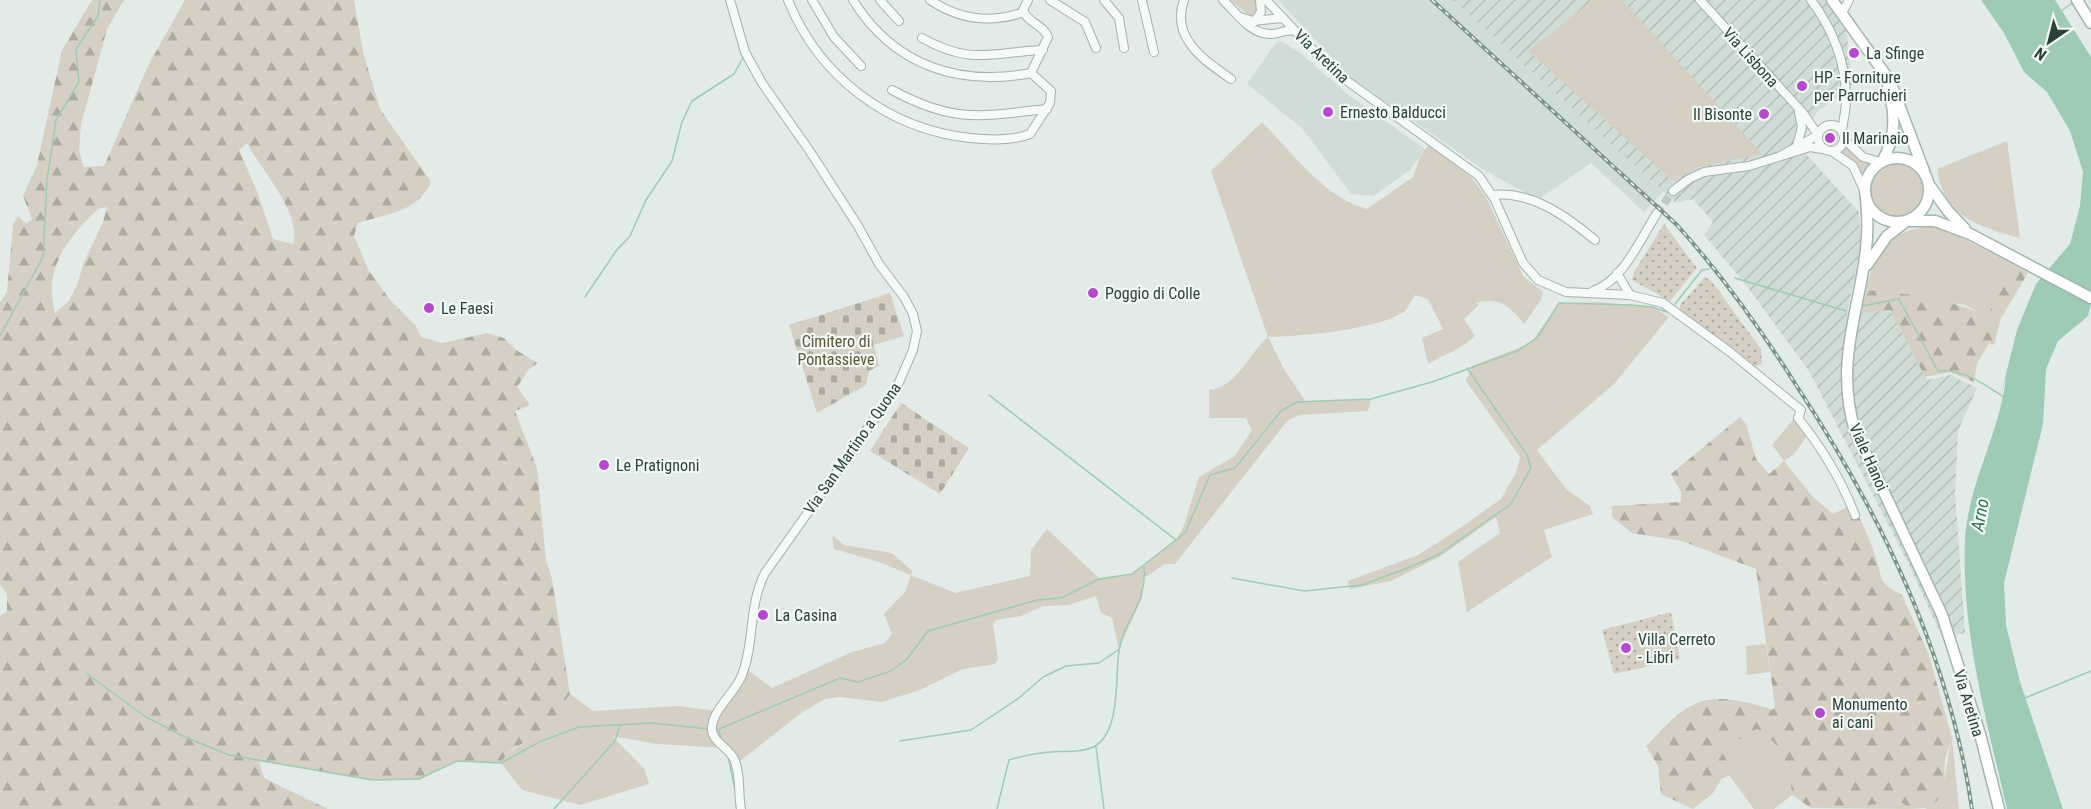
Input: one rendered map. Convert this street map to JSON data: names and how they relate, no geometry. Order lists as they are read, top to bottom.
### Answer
{
  "streets": {
    "main road": ["Via Aretina", "Viale Hanoi"],
    "street": ["Via Lisbona", "Via San Martino a Quona"]
  },
  "crossings": [
    ["Via Aretina", "Viale Hanoi"],
    ["Via Lisbona", "Viale Hanoi"]
  ],
  "water": ["Arno"],
  "parks": ["Cimitero di Pontassieve"],
  "places": [
    "La Sfinge",
    "HP - Forniture per Parruchieri",
    "Ernesto Balducci",
    "Il Bisonte",
    "Il Marinaio",
    "Poggio di Colle",
    "Le Faesi",
    "Le Pratignoni",
    "La Casina",
    "Villa Cerreto - Libri",
    "Monumento ai cani"
  ],
  "north": "bottom left"
}
